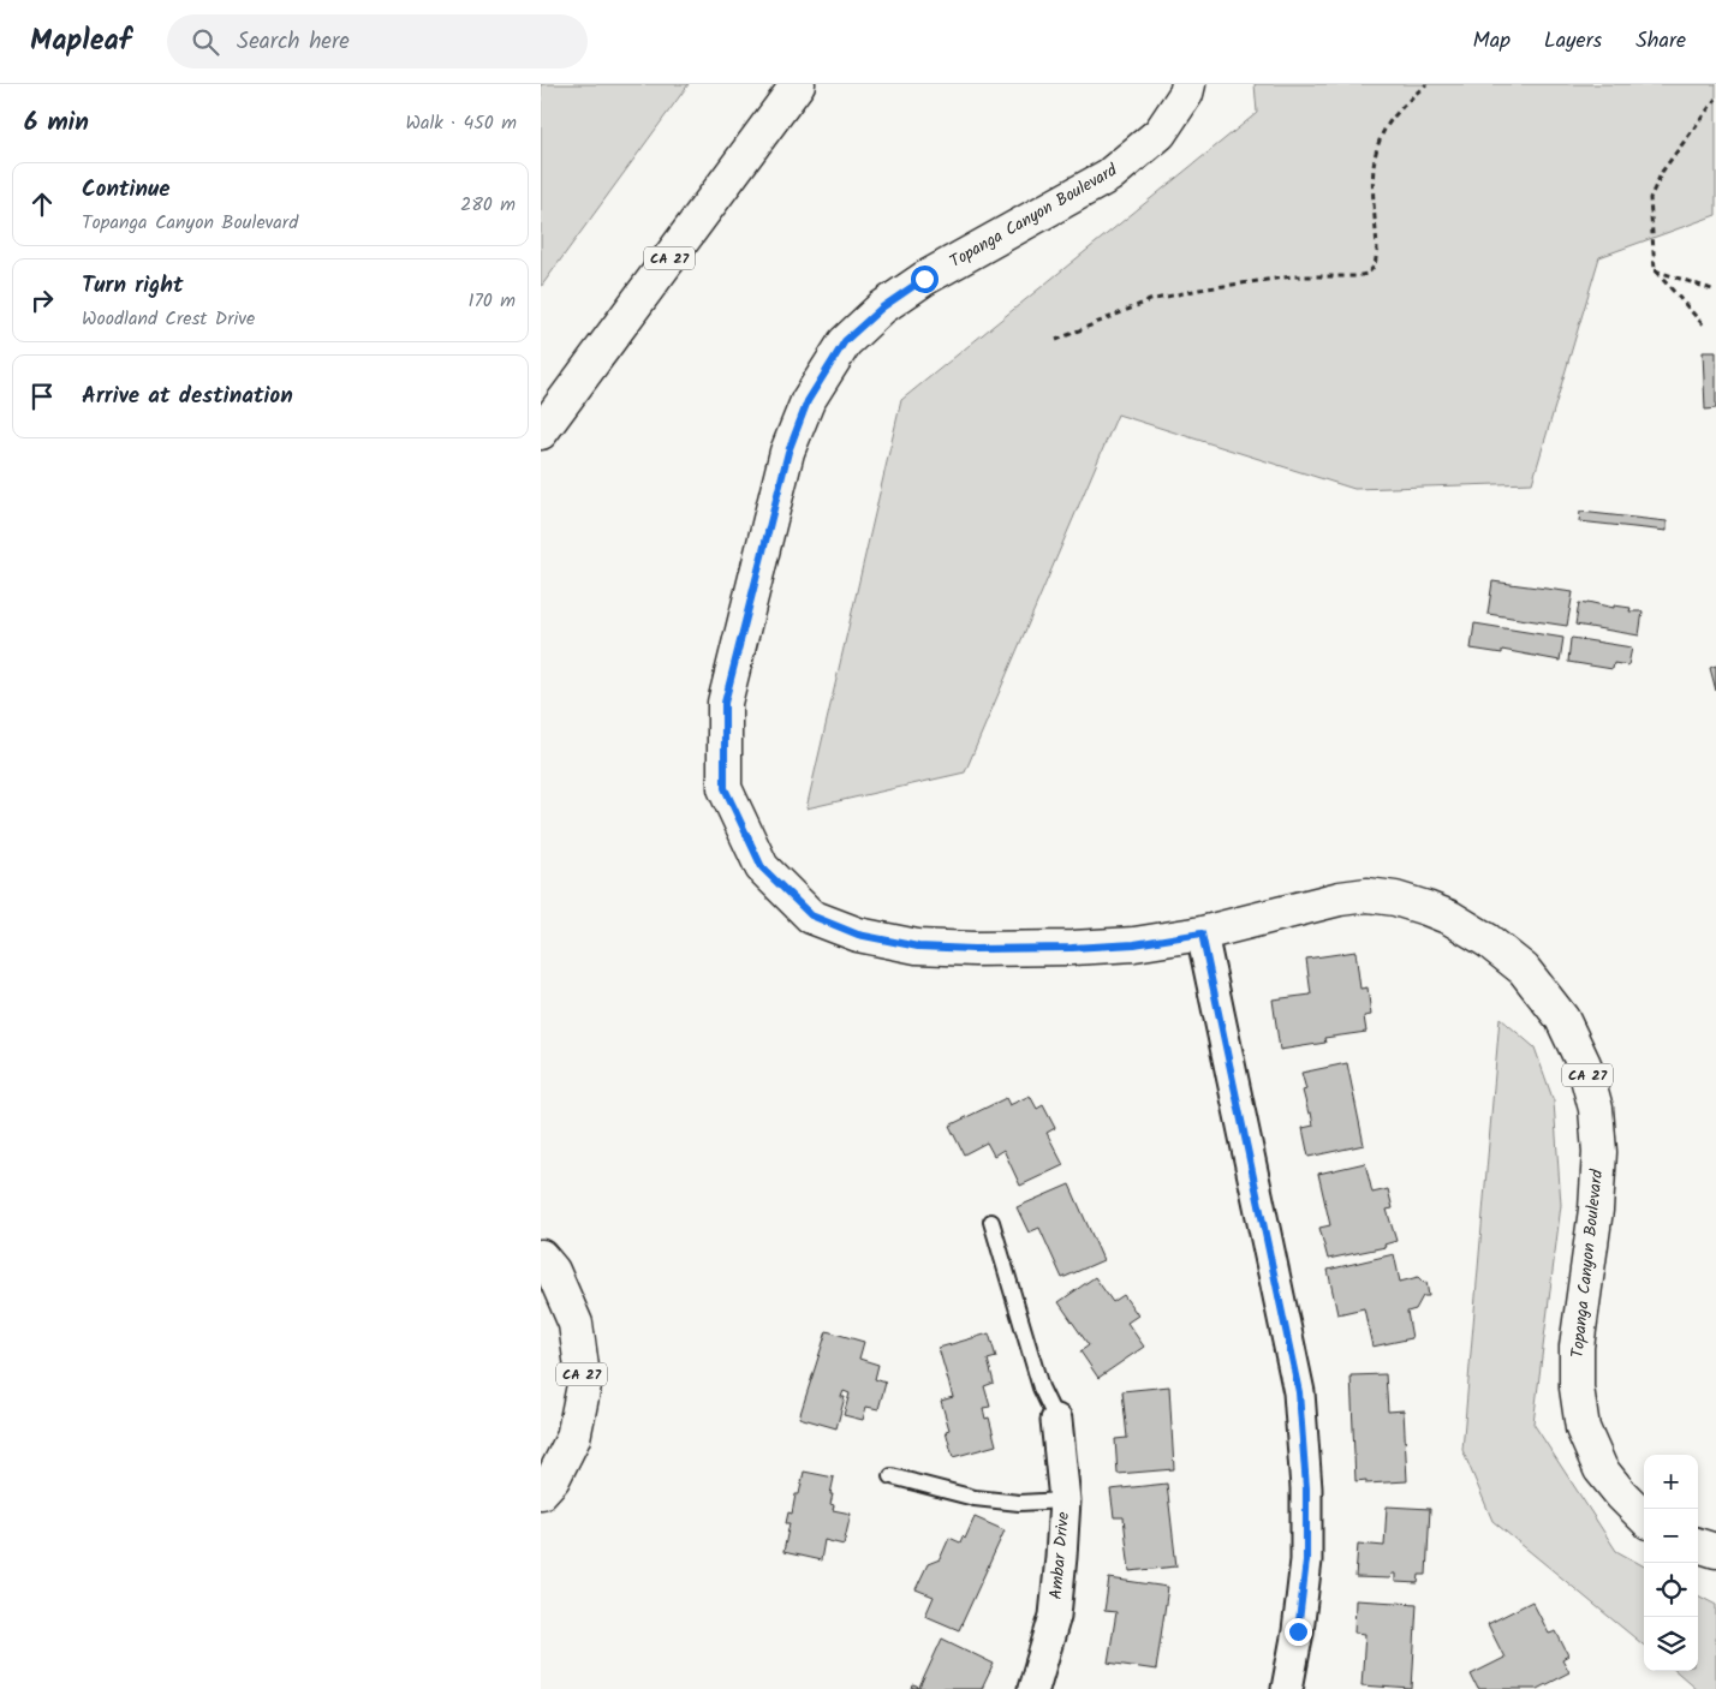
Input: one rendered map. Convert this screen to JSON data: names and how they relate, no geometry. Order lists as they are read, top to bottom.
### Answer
{
  "streets": {
    "main road": ["Topanga Canyon Boulevard", "CA 27"],
    "street": ["Ambar Drive"]
  },
  "page": {
    "header": "Mapleaf",
    "search": "Search here",
    "nav": ["Map", "Layers", "Share"],
    "heading": ["6 min", "Walk · 450 m"],
    "list": [
      ["Continue", "Topanga Canyon Boulevard", "280 m"],
      ["Turn right", "Woodland Crest Drive", "170 m"],
      "Arrive at destination"
    ],
    "map_buttons": ["+", "−"]
  }
}
